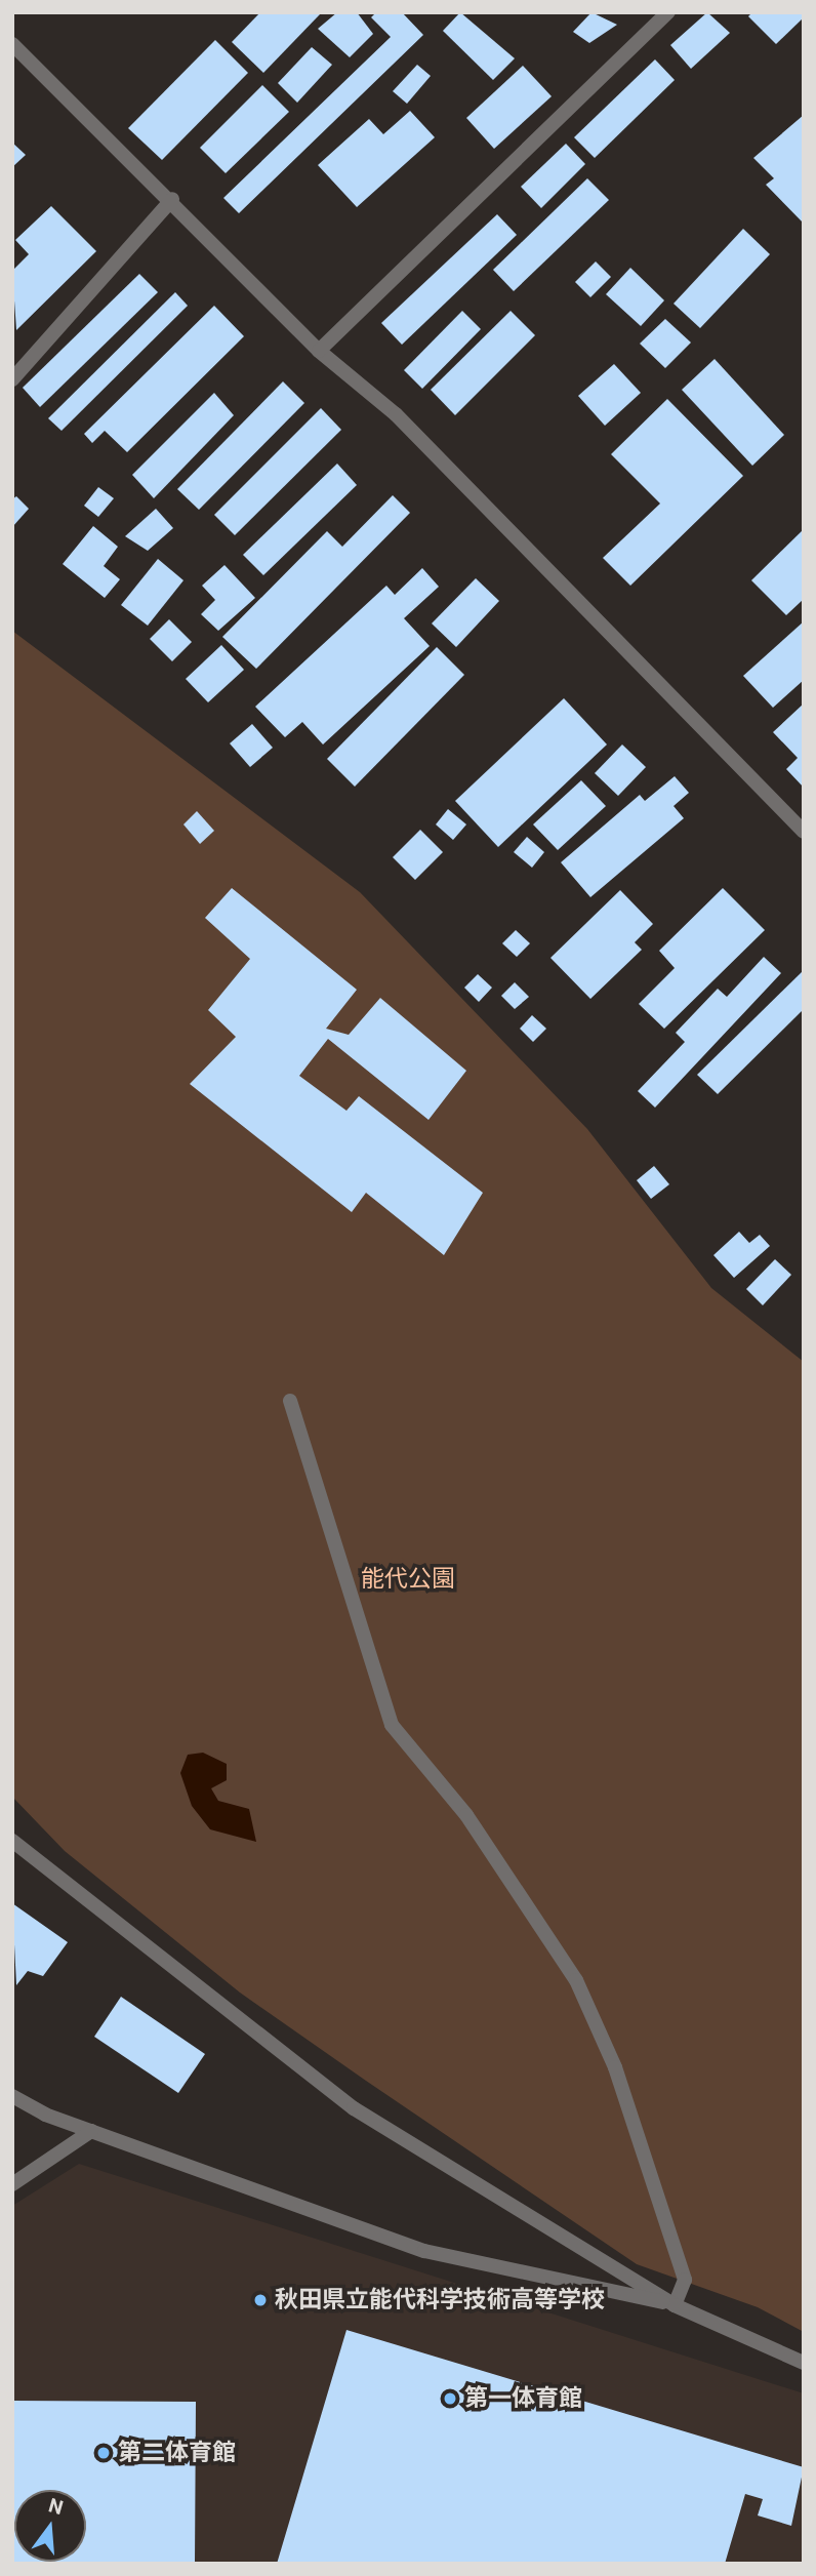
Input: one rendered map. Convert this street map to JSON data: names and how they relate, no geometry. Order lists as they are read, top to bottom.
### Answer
{
  "parks": ["能代公園"],
  "places": ["秋田県立能代科学技術高等学校", "第一体育館", "第二体育館"],
  "north": "top"
}
